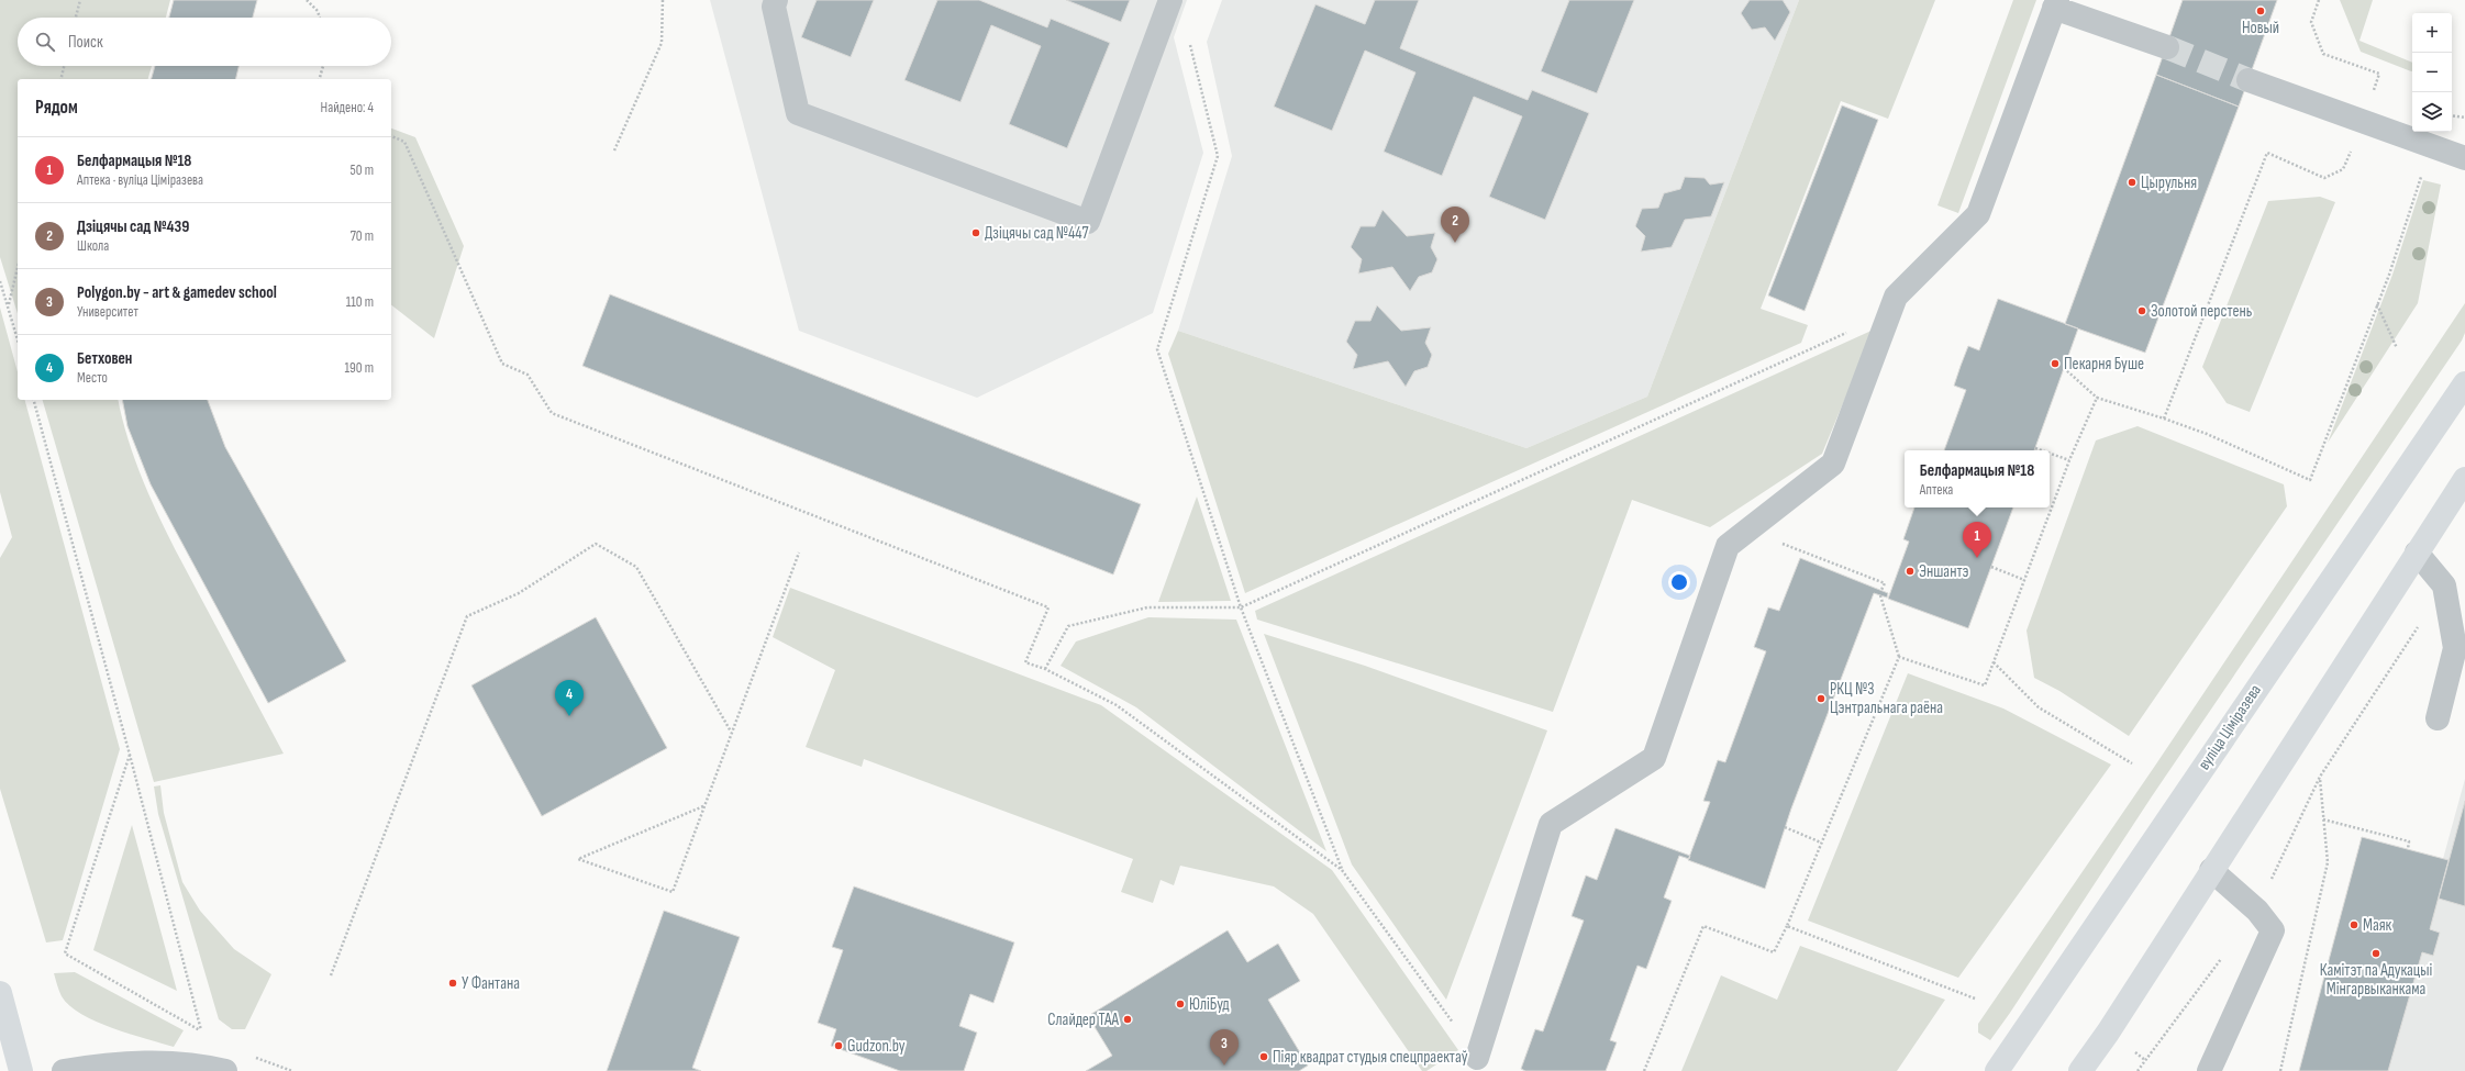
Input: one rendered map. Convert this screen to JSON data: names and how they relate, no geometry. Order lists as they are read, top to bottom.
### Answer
{
  "streets": {
    "main road": ["вуліца Ціміразева"]
  },
  "places": [
    "Новый",
    "Цырульня",
    "Дзіцячы сад №447",
    "Золотой перстень",
    "Пекарня Буше",
    "Эншантэ",
    "РКЦ №3 Цэнтральнага раёна",
    "Маяк",
    "Камітэт па Адукацыі Мінгарвыканкама",
    "У Фантана",
    "ЮліБуд",
    "Слайдер ТАА",
    "Gudzon.by",
    "Піяр квадрат студыя спецпраектаў"
  ],
  "page": {
    "map_buttons": ["+", "−"],
    "search": "Поиск",
    "heading": ["Рядом", "Найдено: 4"],
    "list": [
      {
        "mark": "1",
        "name": "Белфармацыя №18",
        "note": "Аптека · вуліца Ціміразева",
        "value": "50 m"
      },
      {
        "mark": "2",
        "name": "Дзіцячы сад №439",
        "note": "Школа",
        "value": "70 m"
      },
      {
        "mark": "3",
        "name": "Polygon.by - art & gamedev school",
        "note": "Университет",
        "value": "110 m"
      },
      {
        "mark": "4",
        "name": "Бетховен",
        "note": "Место",
        "value": "190 m"
      }
    ],
    "pins": [
      "2",
      "1",
      "4",
      "3"
    ],
    "popup": ["Белфармацыя №18", "Аптека"]
  }
}
